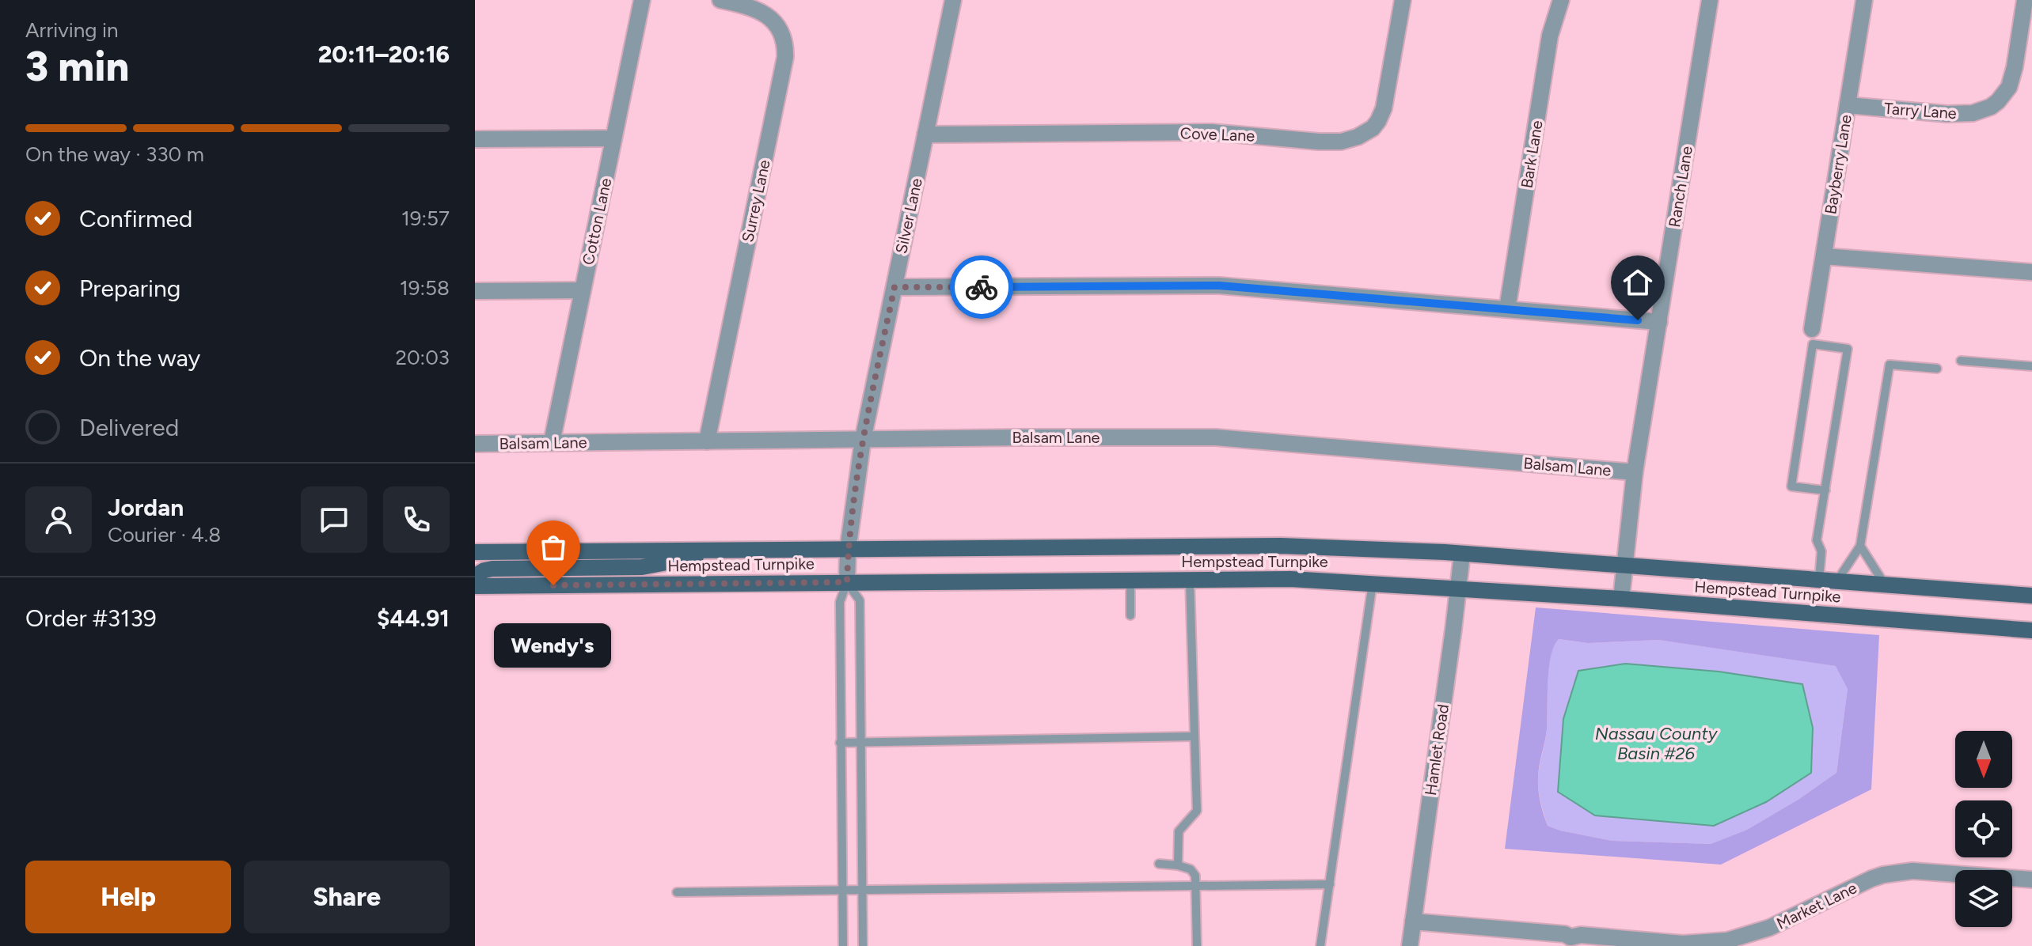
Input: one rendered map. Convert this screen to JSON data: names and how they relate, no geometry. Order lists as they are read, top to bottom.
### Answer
{
  "streets": {
    "main road": ["Hempstead Turnpike"],
    "street": [
      "Tarry Lane",
      "Cove Lane",
      "Bark Lane",
      "Bayberry Lane",
      "Ranch Lane",
      "Surrey Lane",
      "Silver Lane",
      "Cotton Lane",
      "Balsam Lane",
      "Hamlet Road",
      "Market Lane"
    ]
  },
  "crossings": [
    ["Tarry Lane", "Bayberry Lane"],
    ["Cove Lane", "Silver Lane"],
    ["Ranch Lane", "Balsam Lane"],
    ["Ranch Lane", "Hempstead Turnpike"],
    ["Surrey Lane", "Balsam Lane"],
    ["Silver Lane", "Balsam Lane"],
    ["Silver Lane", "Hempstead Turnpike"],
    ["Cotton Lane", "Balsam Lane"],
    ["Hempstead Turnpike", "Hamlet Road"],
    ["Hamlet Road", "Market Lane"]
  ],
  "water": ["Nassau County Basin #26"],
  "places": ["Wendy's"],
  "north": "bottom",
  "page": {
    "heading": ["3 min", "Arriving in", "20:11–20:16"],
    "panel": [
      "Jordan",
      "Courier · 4.8",
      "Order #3139",
      "$44.91"
    ],
    "bar": "On the way · 330 m",
    "list": [
      ["Confirmed", "19:57"],
      ["Preparing", "19:58"],
      ["On the way", "20:03"],
      "Delivered"
    ],
    "bubble": "Wendy's",
    "buttons": ["Help", "Share"]
  }
}
